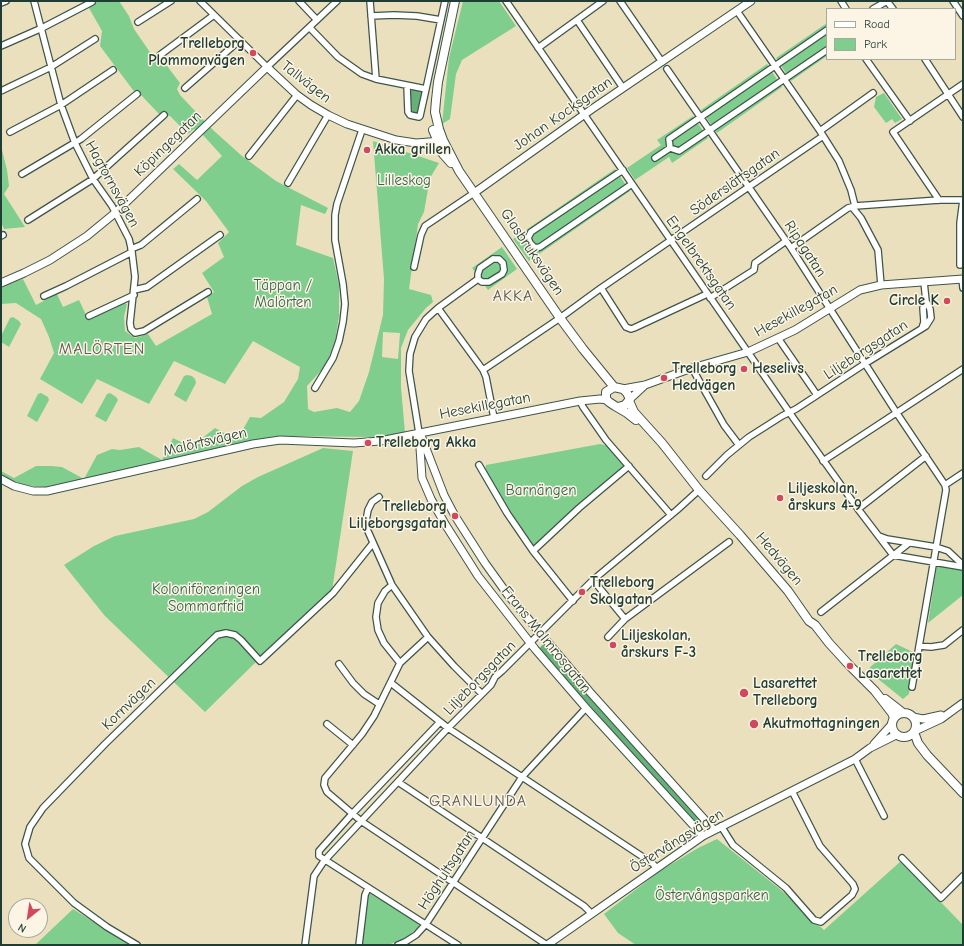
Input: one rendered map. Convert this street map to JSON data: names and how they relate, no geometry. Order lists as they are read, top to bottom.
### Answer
{
  "streets": {
    "main road": ["Glasbruksvägen", "Hedvägen"],
    "street": [
      "Tallvägen",
      "Johan Kocksgatan",
      "Köpingegatan",
      "Söderslättsgatan",
      "Hagtornsvägen",
      "Ripagatan",
      "Engelbrektsgatan",
      "Hesekillegatan",
      "Liljeborgsgatan",
      "Malörtsvägen",
      "Frans Malmrosgatan",
      "Kornvägen",
      "Östervångsvägen",
      "Höghultsgatan"
    ]
  },
  "crossings": [
    ["Tallvägen", "Köpingegatan"],
    ["Tallvägen", "Glasbruksvägen"],
    ["Johan Kocksgatan", "Glasbruksvägen"],
    ["Johan Kocksgatan", "Engelbrektsgatan"],
    ["Köpingegatan", "Hagtornsvägen"],
    ["Söderslättsgatan", "Ripagatan"],
    ["Söderslättsgatan", "Glasbruksvägen"],
    ["Söderslättsgatan", "Engelbrektsgatan"],
    ["Ripagatan", "Hesekillegatan"],
    ["Ripagatan", "Liljeborgsgatan"],
    ["Glasbruksvägen", "Hesekillegatan"],
    ["Glasbruksvägen", "Hedvägen"],
    ["Engelbrektsgatan", "Hesekillegatan"],
    ["Engelbrektsgatan", "Liljeborgsgatan"],
    ["Hesekillegatan", "Liljeborgsgatan"],
    ["Hesekillegatan", "Malörtsvägen"],
    ["Hesekillegatan", "Hedvägen"],
    ["Hesekillegatan", "Frans Malmrosgatan"],
    ["Liljeborgsgatan", "Hedvägen"],
    ["Liljeborgsgatan", "Frans Malmrosgatan"],
    ["Malörtsvägen", "Frans Malmrosgatan"],
    ["Hedvägen", "Östervångsvägen"],
    ["Frans Malmrosgatan", "Östervångsvägen"],
    ["Frans Malmrosgatan", "Höghultsgatan"]
  ],
  "districts": ["AKKA", "MALÖRTEN", "GRANLUNDA"],
  "parks": [
    "Lilleskog",
    "Täppan / Malörten",
    "Barnängen",
    "Koloniföreningen Sommarfrid",
    "Östervångsparken"
  ],
  "places": [
    "Trelleborg Plommonvägen",
    "Akka grillen",
    "Circle K",
    "Heselivs",
    "Trelleborg Hedvägen",
    "Trelleborg Akka",
    "Liljeskolan, årskurs 4-9",
    "Trelleborg Liljeborgsgatan",
    "Trelleborg Skolgatan",
    "Liljeskolan, årskurs F-3",
    "Trelleborg Lasarettet",
    "Lasarettet Trelleborg",
    "Akutmottagningen"
  ],
  "legend": ["Road", "Park"],
  "north": "bottom left"
}
